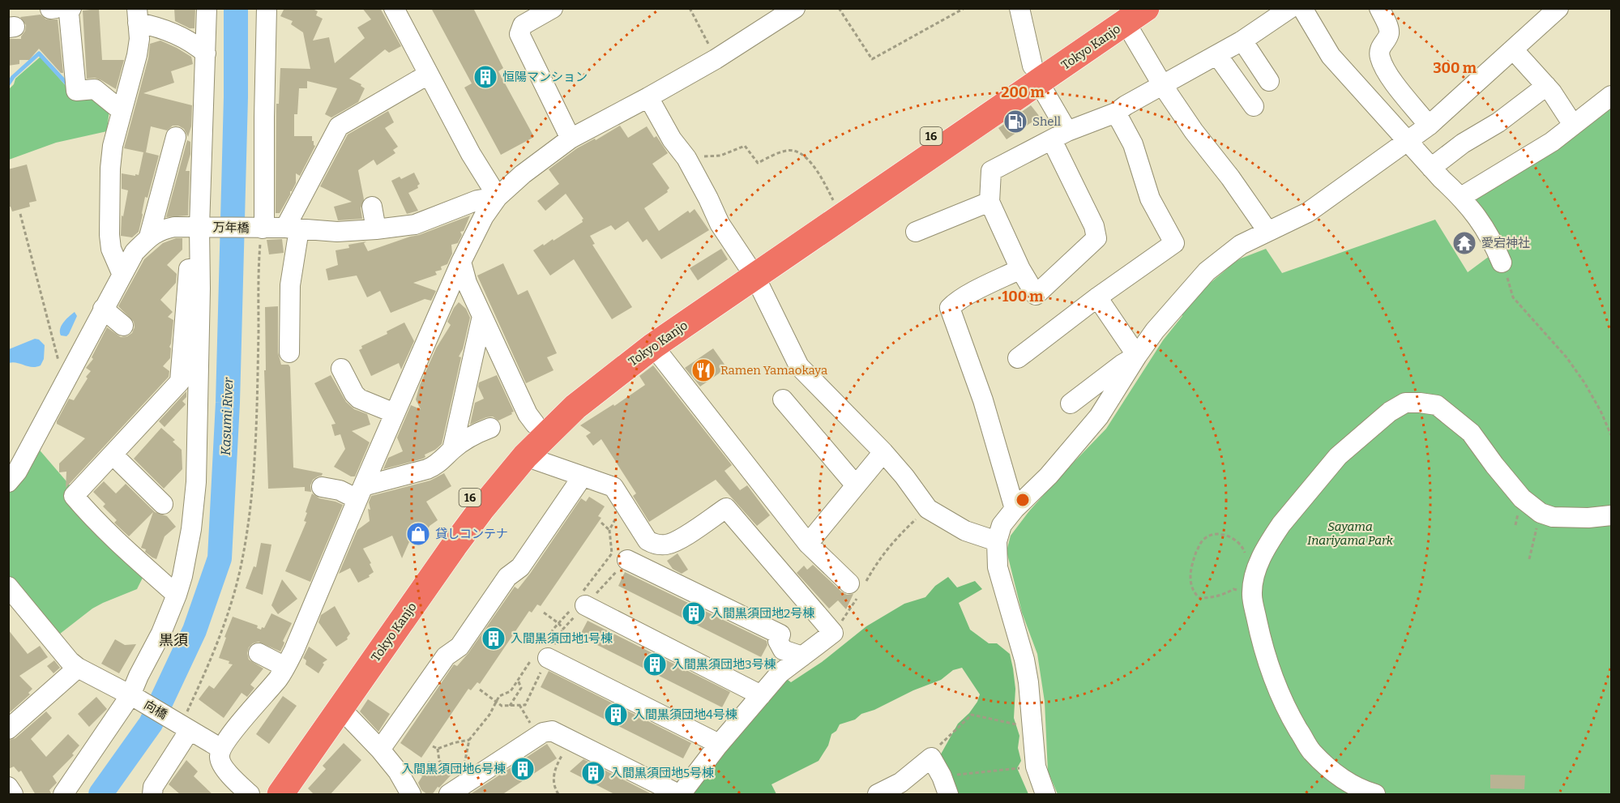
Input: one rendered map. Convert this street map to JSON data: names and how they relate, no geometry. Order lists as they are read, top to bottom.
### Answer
{
  "streets": {
    "highway": ["Tokyo Kanjo", "16"],
    "street": ["万年橋", "向橋"]
  },
  "districts": ["黒須"],
  "water": ["Kasumi River"],
  "parks": ["Sayama Inariyama Park"],
  "places": {
    "building": [
      "恒陽マンション",
      "入間黒須団地2号棟",
      "入間黒須団地1号棟",
      "入間黒須団地3号棟",
      "入間黒須団地4号棟",
      "入間黒須団地6号棟",
      "入間黒須団地5号棟"
    ],
    "fuel station": ["Shell"],
    "temple": ["愛宕神社"],
    "restaurant": ["Ramen Yamaokaya"],
    "shop": ["貸しコンテナ"]
  },
  "rings": ["300 m", "200 m", "100 m"]
}
